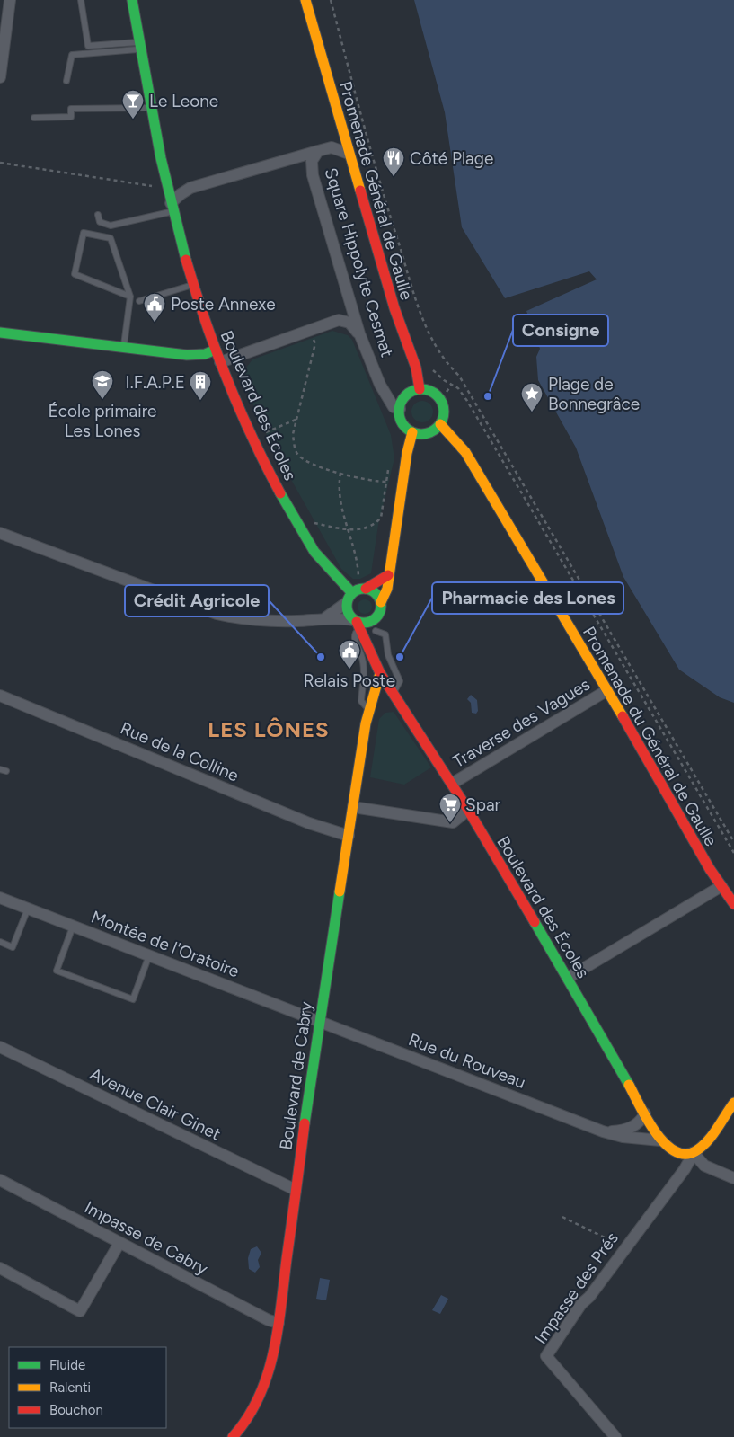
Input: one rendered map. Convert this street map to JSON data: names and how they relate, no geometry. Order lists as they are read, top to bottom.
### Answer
{
  "streets": {
    "main road": [
      "Promenade Général de Gaulle",
      "Boulevard des Écoles",
      "Promenade du Général de Gaulle",
      "Boulevard de Cabry"
    ],
    "street": [
      "Square Hippolyte Cesmat",
      "Traverse des Vagues",
      "Rue de la Colline",
      "Montée de l'Oratoire",
      "Rue du Rouveau",
      "Avenue Clair Ginet",
      "Impasse de Cabry",
      "Impasse des Prés"
    ]
  },
  "crossings": [
    ["Promenade Général de Gaulle", "Square Hippolyte Cesmat"],
    ["Promenade Général de Gaulle", "Promenade du Général de Gaulle"],
    ["Square Hippolyte Cesmat", "Promenade du Général de Gaulle"],
    ["Boulevard des Écoles", "Traverse des Vagues"],
    ["Boulevard des Écoles", "Rue du Rouveau"],
    ["Boulevard des Écoles", "Boulevard de Cabry"],
    ["Traverse des Vagues", "Promenade du Général de Gaulle"],
    ["Rue de la Colline", "Boulevard de Cabry"],
    ["Montée de l'Oratoire", "Rue du Rouveau"],
    ["Montée de l'Oratoire", "Boulevard de Cabry"],
    ["Rue du Rouveau", "Boulevard de Cabry"],
    ["Boulevard de Cabry", "Avenue Clair Ginet"],
    ["Boulevard de Cabry", "Impasse de Cabry"]
  ],
  "districts": ["LES LÔNES"],
  "places": {
    "bar": ["Le Leone"],
    "restaurant": ["Côté Plage"],
    "public building": ["Poste Annexe", "Relais Poste"],
    "other": ["Consigne", "Crédit Agricole", "Pharmacie des Lones"],
    "school or university": ["École primaire Les Lones"],
    "building": ["I.F.A.P.E"],
    "place": ["Plage de Bonnegrâce"],
    "supermarket": ["Spar"]
  },
  "legend": ["Fluide", "Ralenti", "Bouchon"]
}
